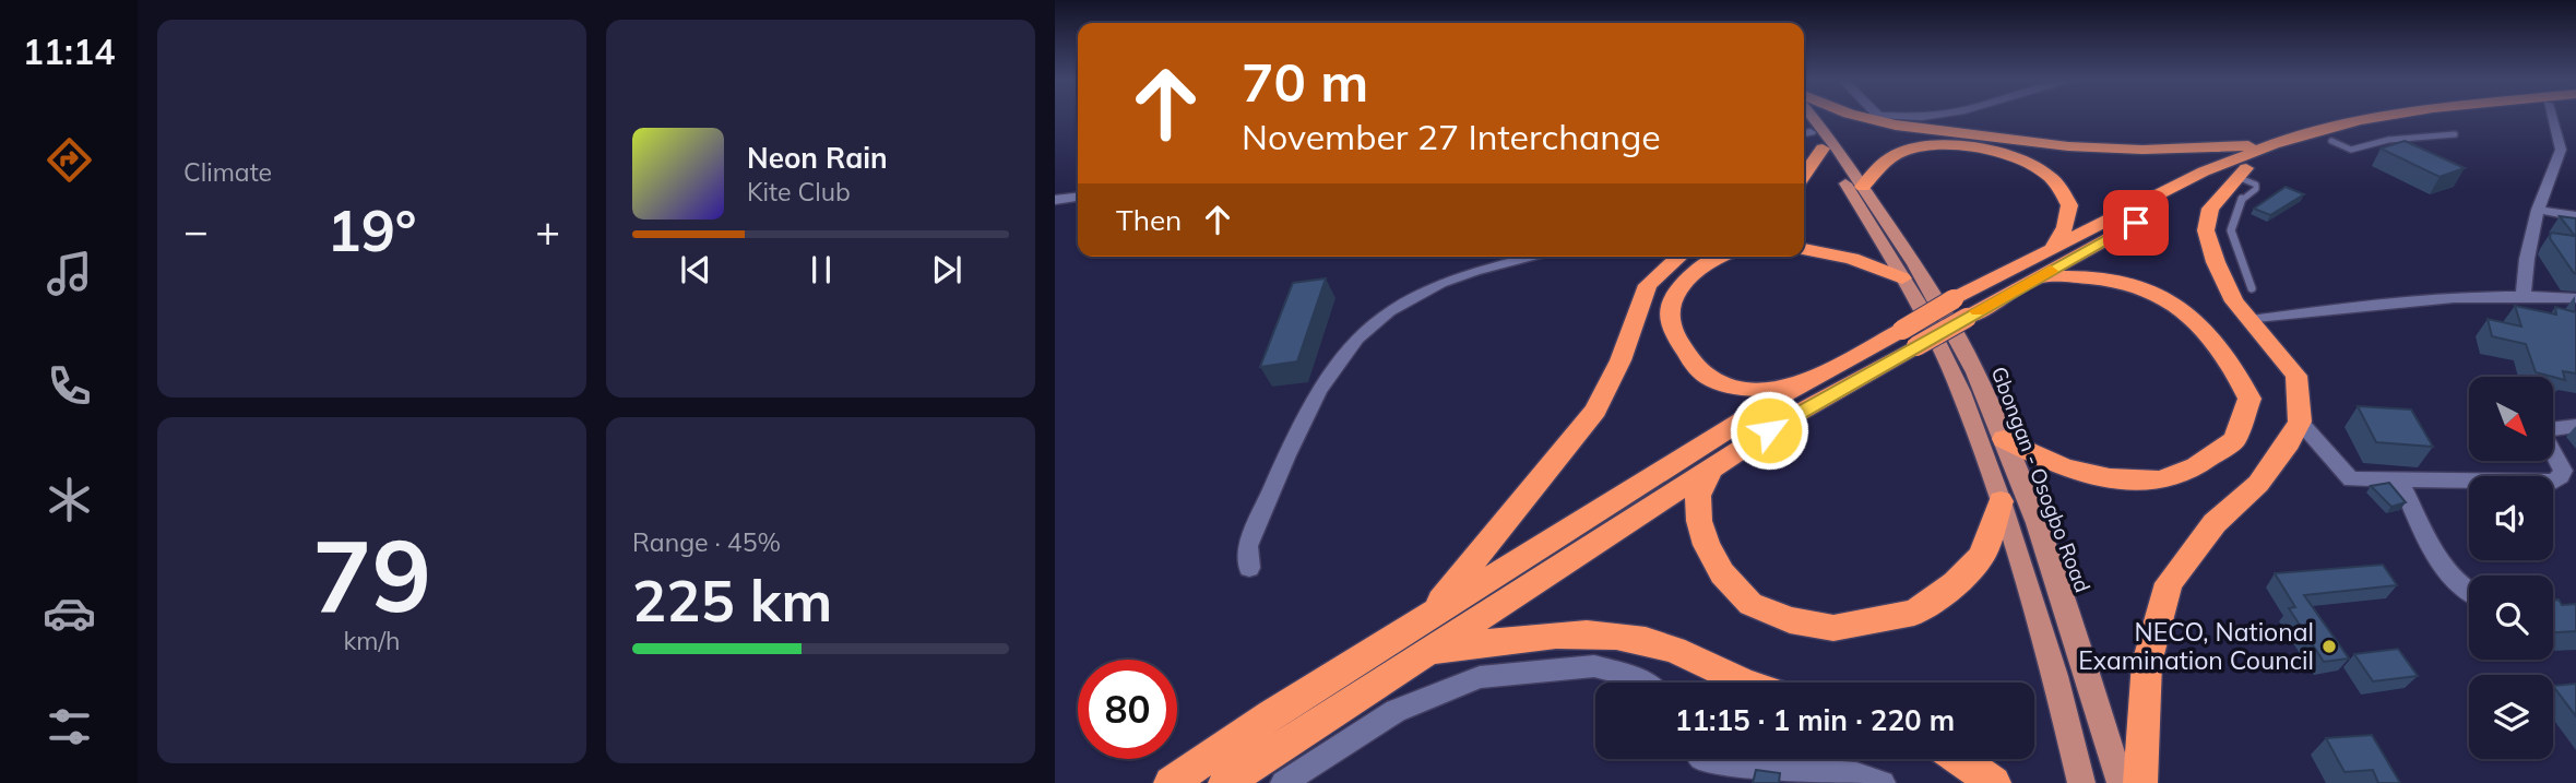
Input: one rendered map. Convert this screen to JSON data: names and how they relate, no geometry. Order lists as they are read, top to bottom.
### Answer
{
  "streets": {
    "main road": ["Gbongan - Osogbo Road"]
  },
  "places": ["NECO, National Examination Council"],
  "north": "bottom right",
  "page": {
    "tabs": "11:14",
    "tile": [
      "Climate",
      ["79", "km/h"],
      ["Range · 45%", "225 km"]
    ],
    "turn": ["70 m", "November 27 Interchange"],
    "song": ["Neon Rain", "Kite Club"],
    "then": "Then",
    "heat": ["−", "19°", "+"],
    "limit": "80",
    "trip": "11:15 · 1 min · 220 m"
  }
}
